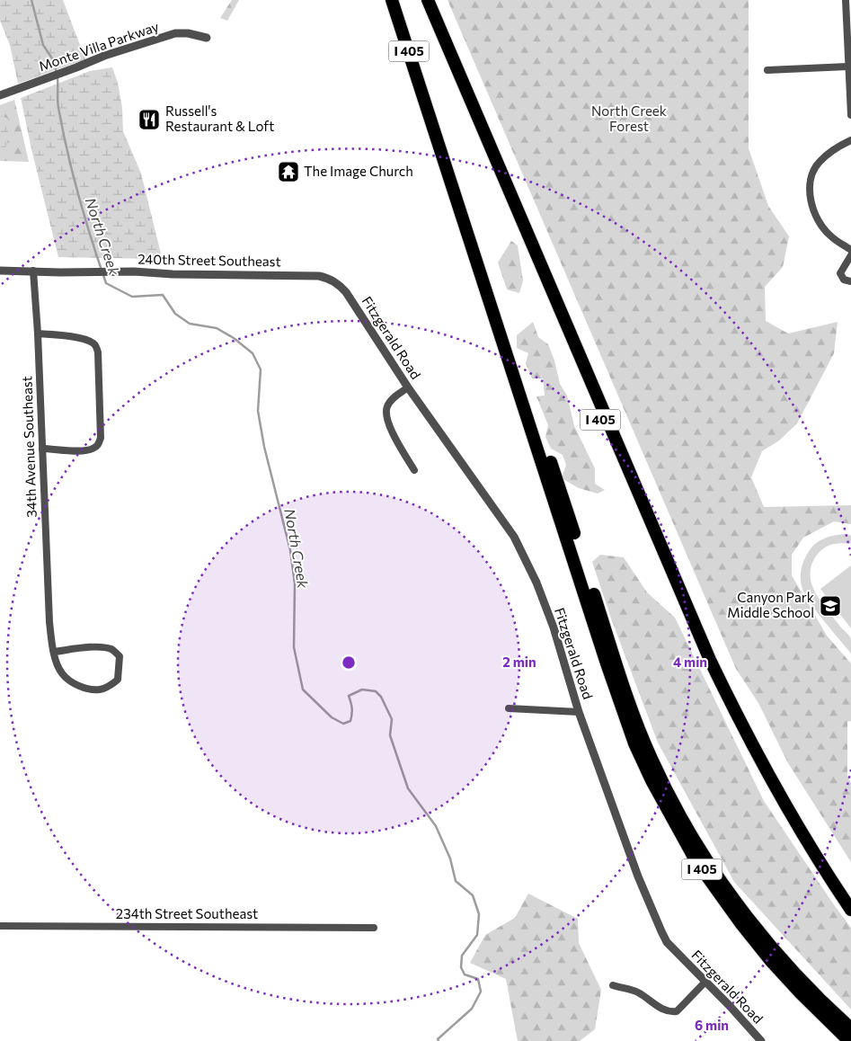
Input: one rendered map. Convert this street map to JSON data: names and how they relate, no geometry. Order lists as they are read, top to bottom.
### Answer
{
  "streets": {
    "highway": ["I 405"],
    "street": [
      "Monte Villa Parkway",
      "240th Street Southeast",
      "Fitzgerald Road",
      "34th Avenue Southeast",
      "234th Street Southeast"
    ]
  },
  "crossings": [
    ["240th Street Southeast", "Fitzgerald Road"],
    ["240th Street Southeast", "34th Avenue Southeast"]
  ],
  "water": ["North Creek"],
  "parks": ["North Creek Forest"],
  "places": {
    "restaurant": ["Russell's Restaurant & Loft"],
    "temple": ["The Image Church"],
    "school or university": ["Canyon Park Middle School"]
  },
  "rings": ["2 min", "4 min", "6 min"]
}
